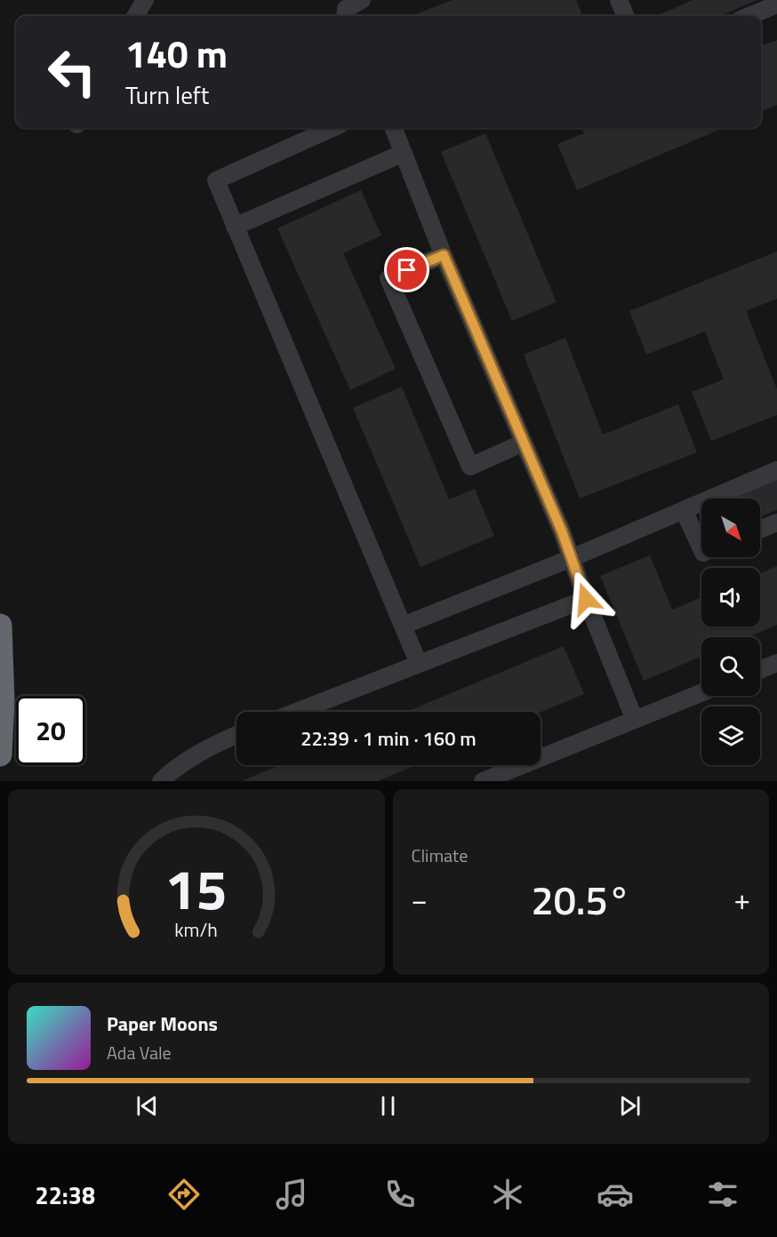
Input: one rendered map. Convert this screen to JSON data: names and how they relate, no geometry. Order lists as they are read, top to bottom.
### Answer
{
  "north": "bottom right",
  "page": {
    "turn": ["140 m", "Turn left"],
    "limit": "20",
    "trip": "22:39 · 1 min · 160 m",
    "tile": "Climate",
    "heat": ["−", "20.5°", "+"],
    "song": ["Paper Moons", "Ada Vale"],
    "tabs": "22:38",
    "gauge": ["15", "km/h"]
  }
}
